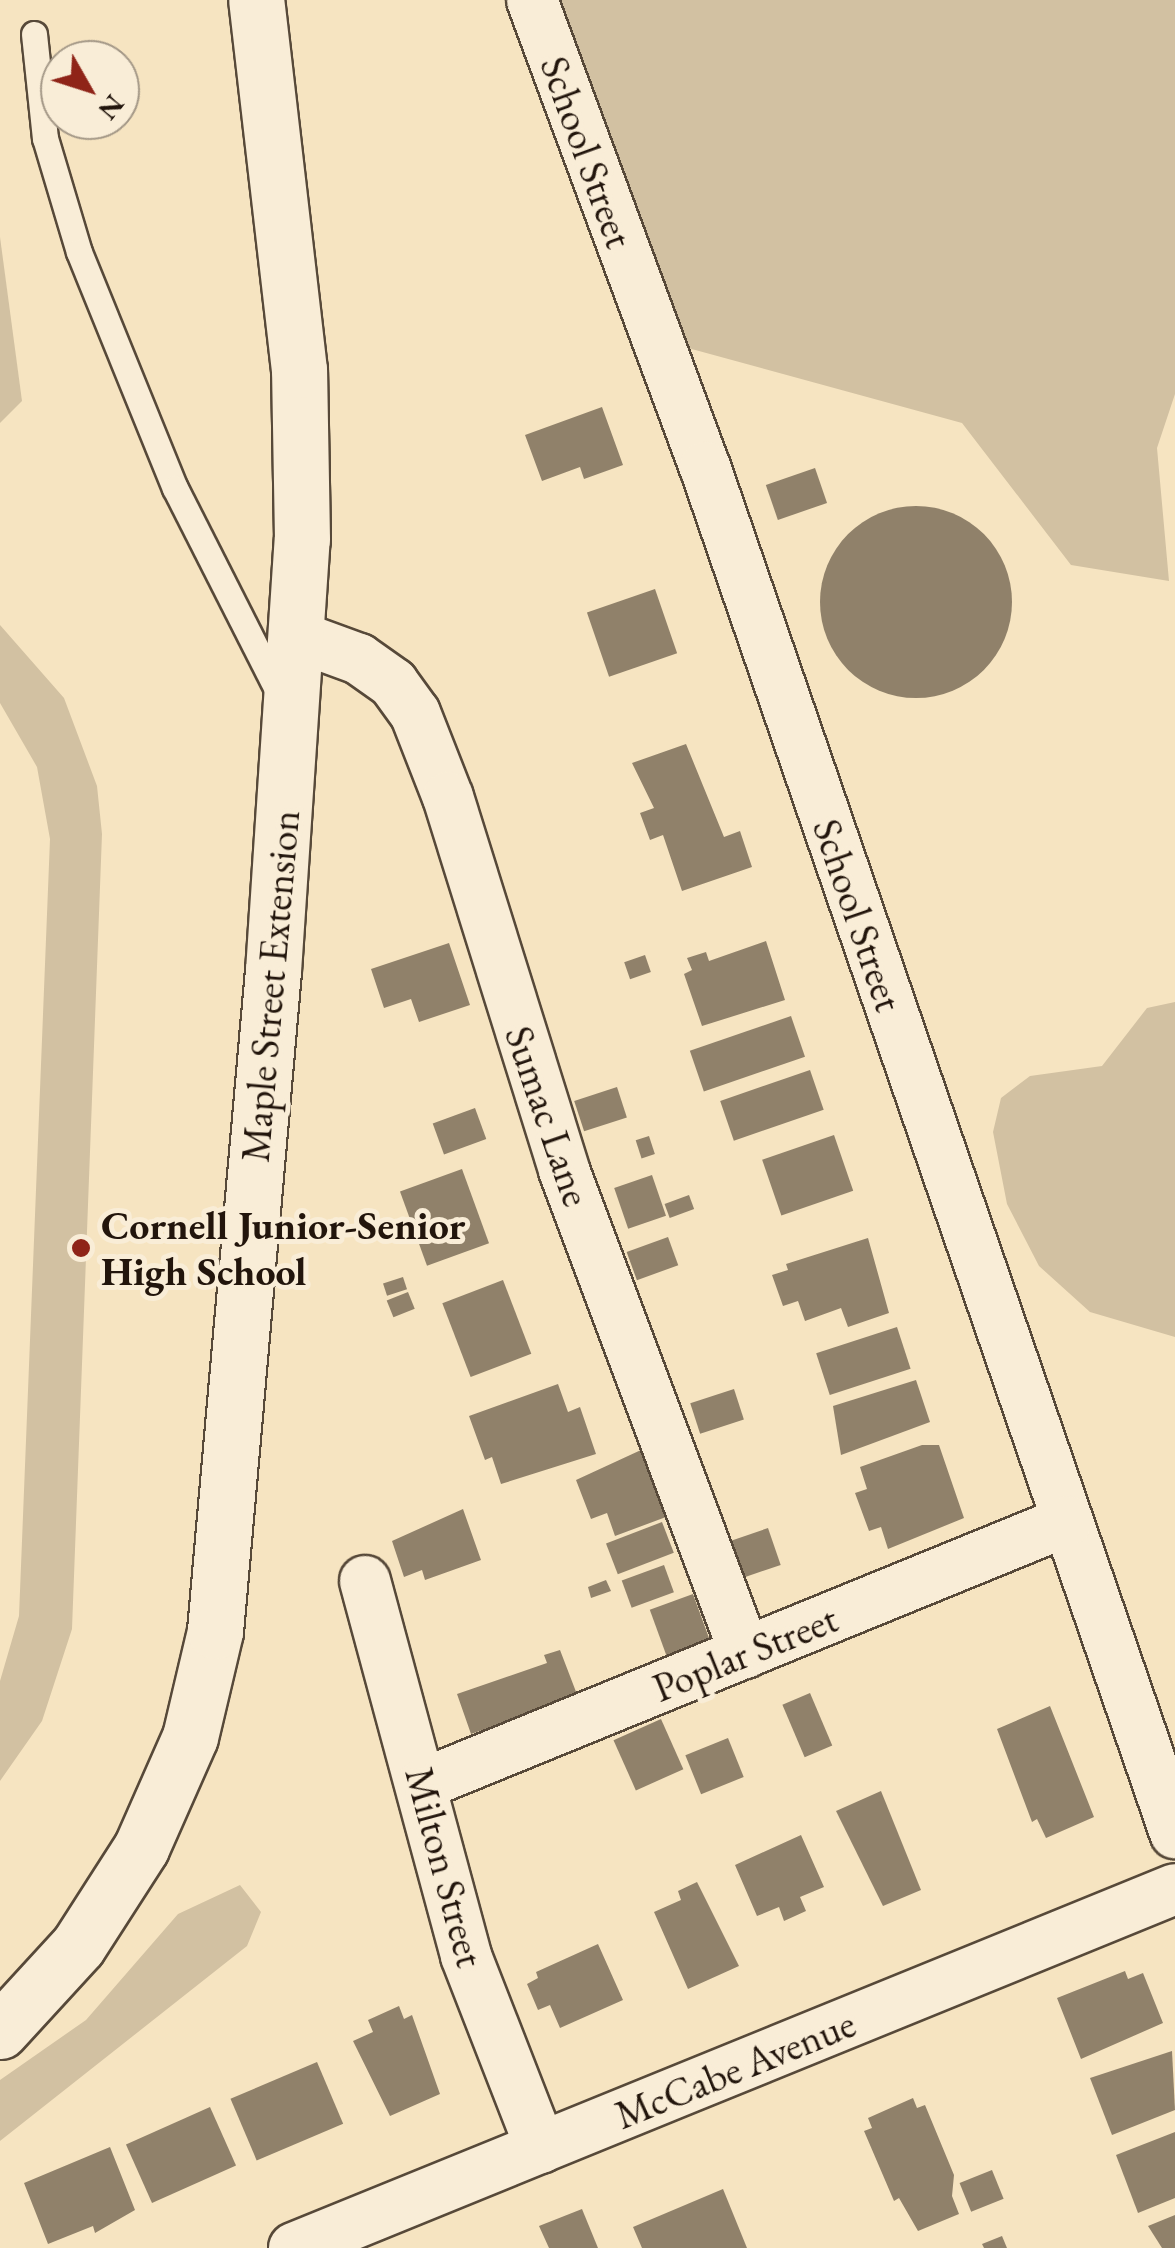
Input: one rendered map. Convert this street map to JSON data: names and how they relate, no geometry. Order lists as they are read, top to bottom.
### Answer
{
  "streets": {
    "street": [
      "School Street",
      "Maple Street Extension",
      "Sumac Lane",
      "Poplar Street",
      "Milton Street",
      "McCabe Avenue"
    ]
  },
  "crossings": [
    ["School Street", "Poplar Street"],
    ["Maple Street Extension", "Sumac Lane"],
    ["Sumac Lane", "Poplar Street"],
    ["Poplar Street", "Milton Street"],
    ["Milton Street", "McCabe Avenue"]
  ],
  "places": ["Cornell Junior-Senior High School"],
  "north": "bottom right"
}
